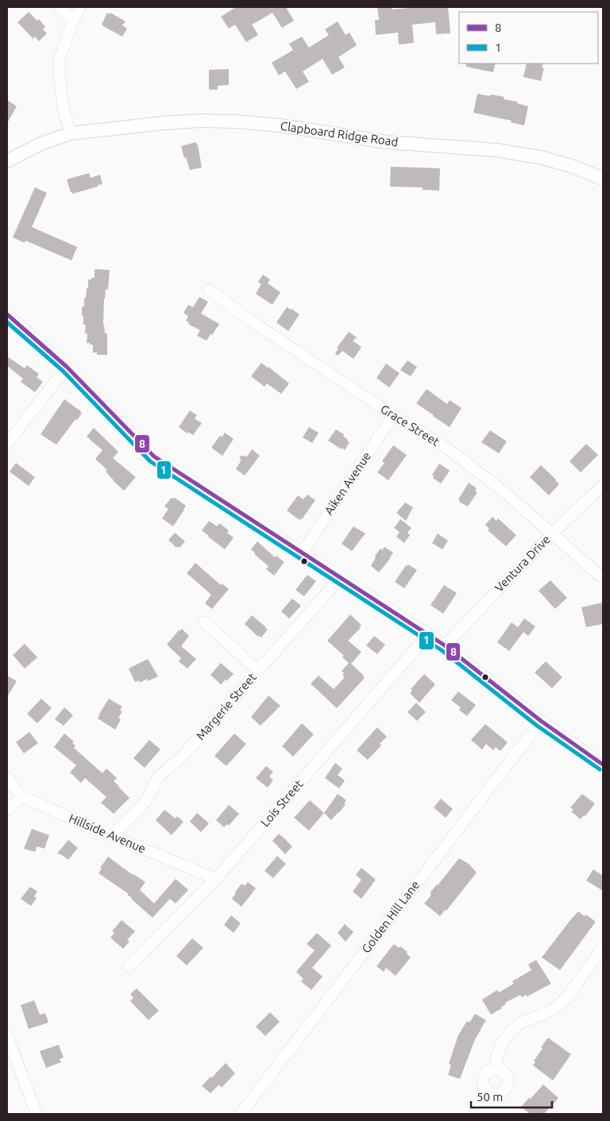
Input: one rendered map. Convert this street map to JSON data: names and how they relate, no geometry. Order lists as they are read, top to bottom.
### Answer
{
  "streets": {
    "main road": ["Clapboard Ridge Road"],
    "street": [
      "Grace Street",
      "Aiken Avenue",
      "Ventura Drive",
      "Margerie Street",
      "Lois Street",
      "Hillside Avenue",
      "Golden Hill Lane"
    ]
  },
  "crossings": [
    ["Grace Street", "Aiken Avenue"],
    ["Grace Street", "Ventura Drive"],
    ["Margerie Street", "Hillside Avenue"],
    ["Lois Street", "Hillside Avenue"]
  ],
  "lines": ["transit line 8", "transit line 1"],
  "legend": ["8", "1"],
  "scale_bar": "50 m"
}
